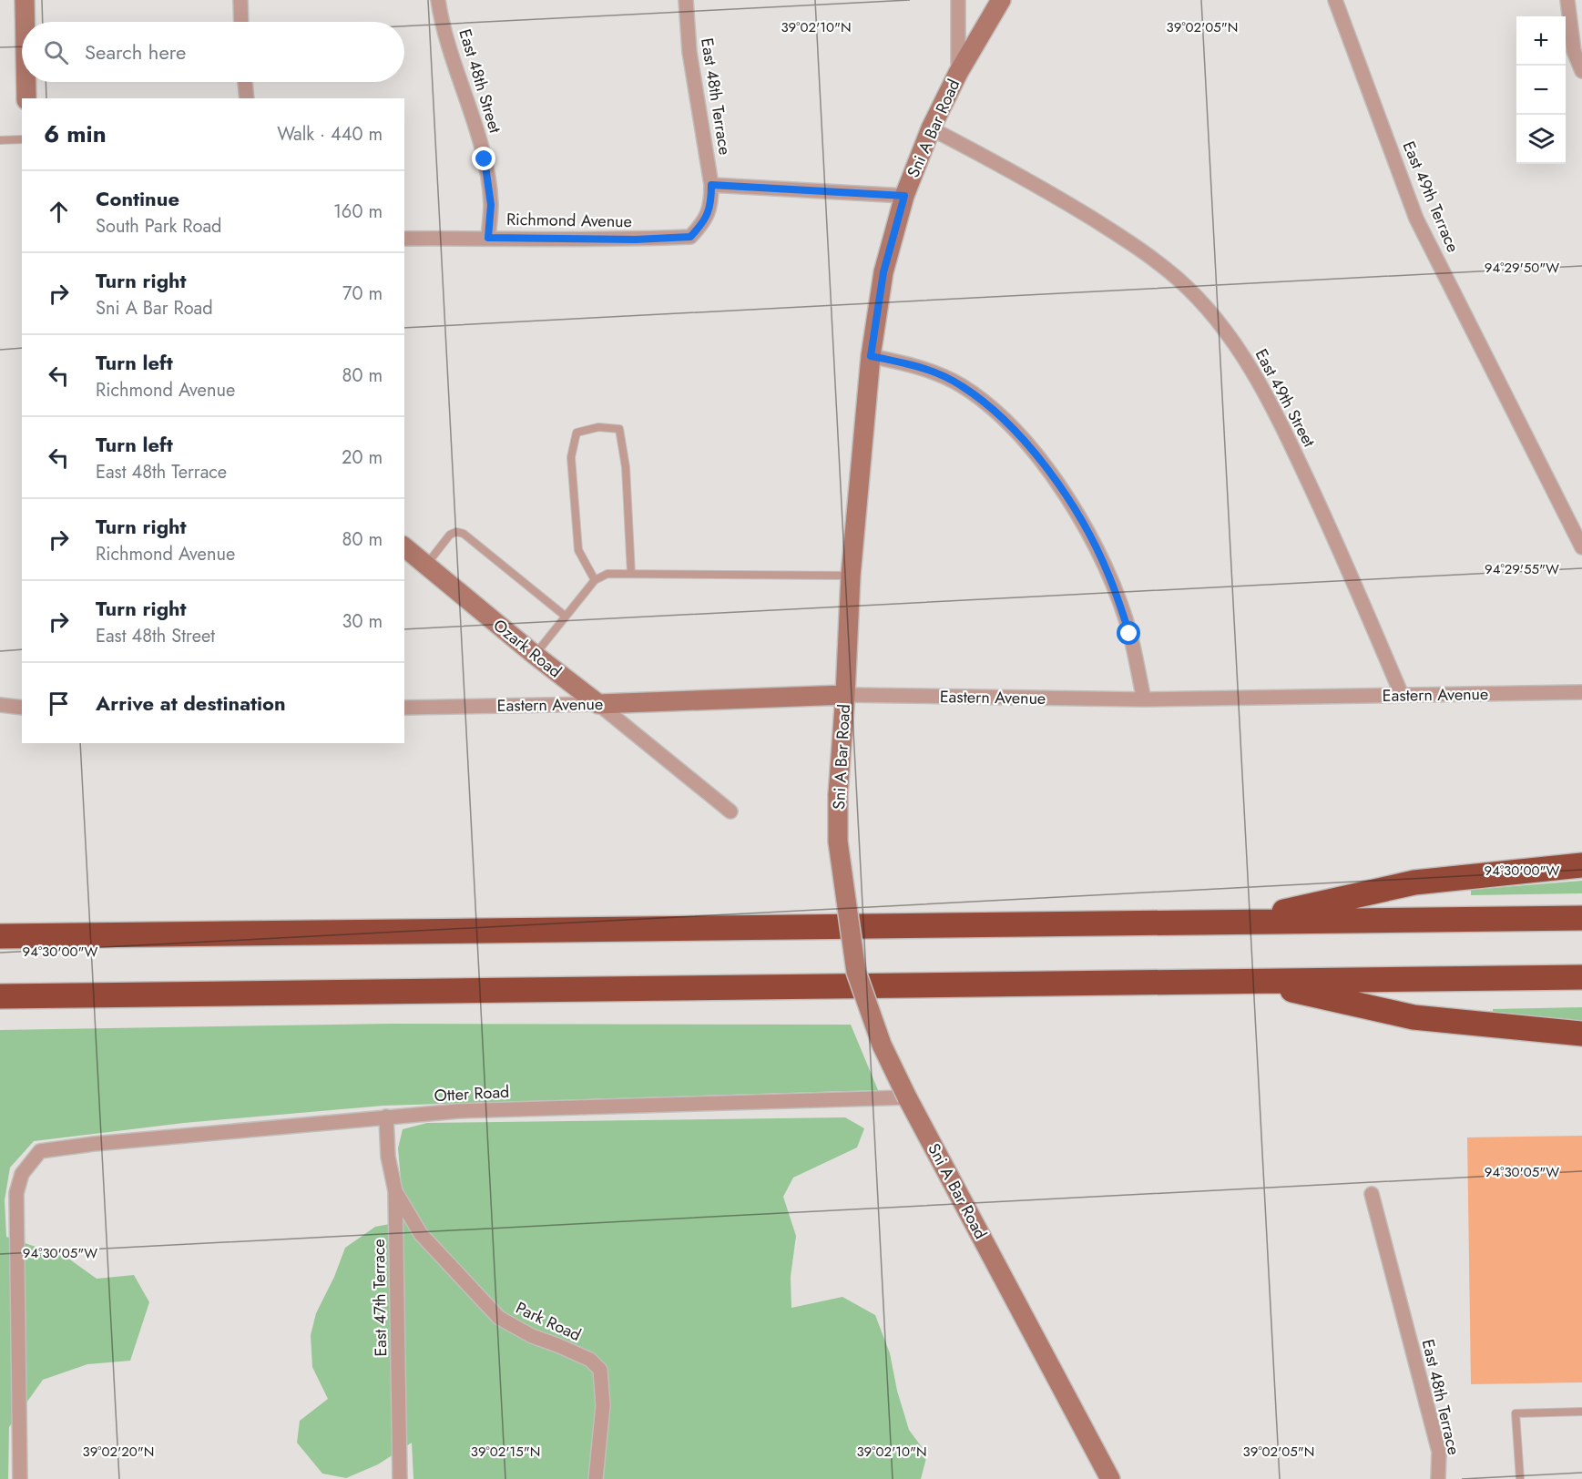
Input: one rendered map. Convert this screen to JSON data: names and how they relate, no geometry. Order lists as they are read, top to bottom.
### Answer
{
  "streets": {
    "street": [
      "East 48th Street",
      "East 48th Terrace",
      "Sni A Bar Road",
      "East 49th Terrace",
      "Richmond Avenue",
      "East 49th Street",
      "Ozark Road",
      "Eastern Avenue",
      "Otter Road",
      "East 47th Terrace",
      "Park Road"
    ]
  },
  "crossings": [
    ["East 48th Street", "Richmond Avenue"],
    ["East 48th Terrace", "Richmond Avenue"],
    ["Sni A Bar Road", "East 49th Street"],
    ["Sni A Bar Road", "Eastern Avenue"],
    ["Sni A Bar Road", "Otter Road"],
    ["East 49th Street", "Eastern Avenue"],
    ["Ozark Road", "Eastern Avenue"],
    ["Otter Road", "East 47th Terrace"],
    ["East 47th Terrace", "Park Road"]
  ],
  "page": {
    "map_buttons": ["+", "−"],
    "search": "Search here",
    "heading": ["6 min", "Walk · 440 m"],
    "list": [
      ["Continue", "South Park Road", "160 m"],
      ["Turn right", "Sni A Bar Road", "70 m"],
      ["Turn left", "Richmond Avenue", "80 m"],
      ["Turn left", "East 48th Terrace", "20 m"],
      ["Turn right", "Richmond Avenue", "80 m"],
      ["Turn right", "East 48th Street", "30 m"],
      "Arrive at destination"
    ]
  },
  "coordinates": [
    "39°02'10\"N",
    "39°02'05\"N",
    "94°29'50\"W",
    "94°29'55\"W",
    "94°30'00\"W",
    "94°30'05\"W",
    "39°02'20\"N",
    "39°02'15\"N"
  ]
}
